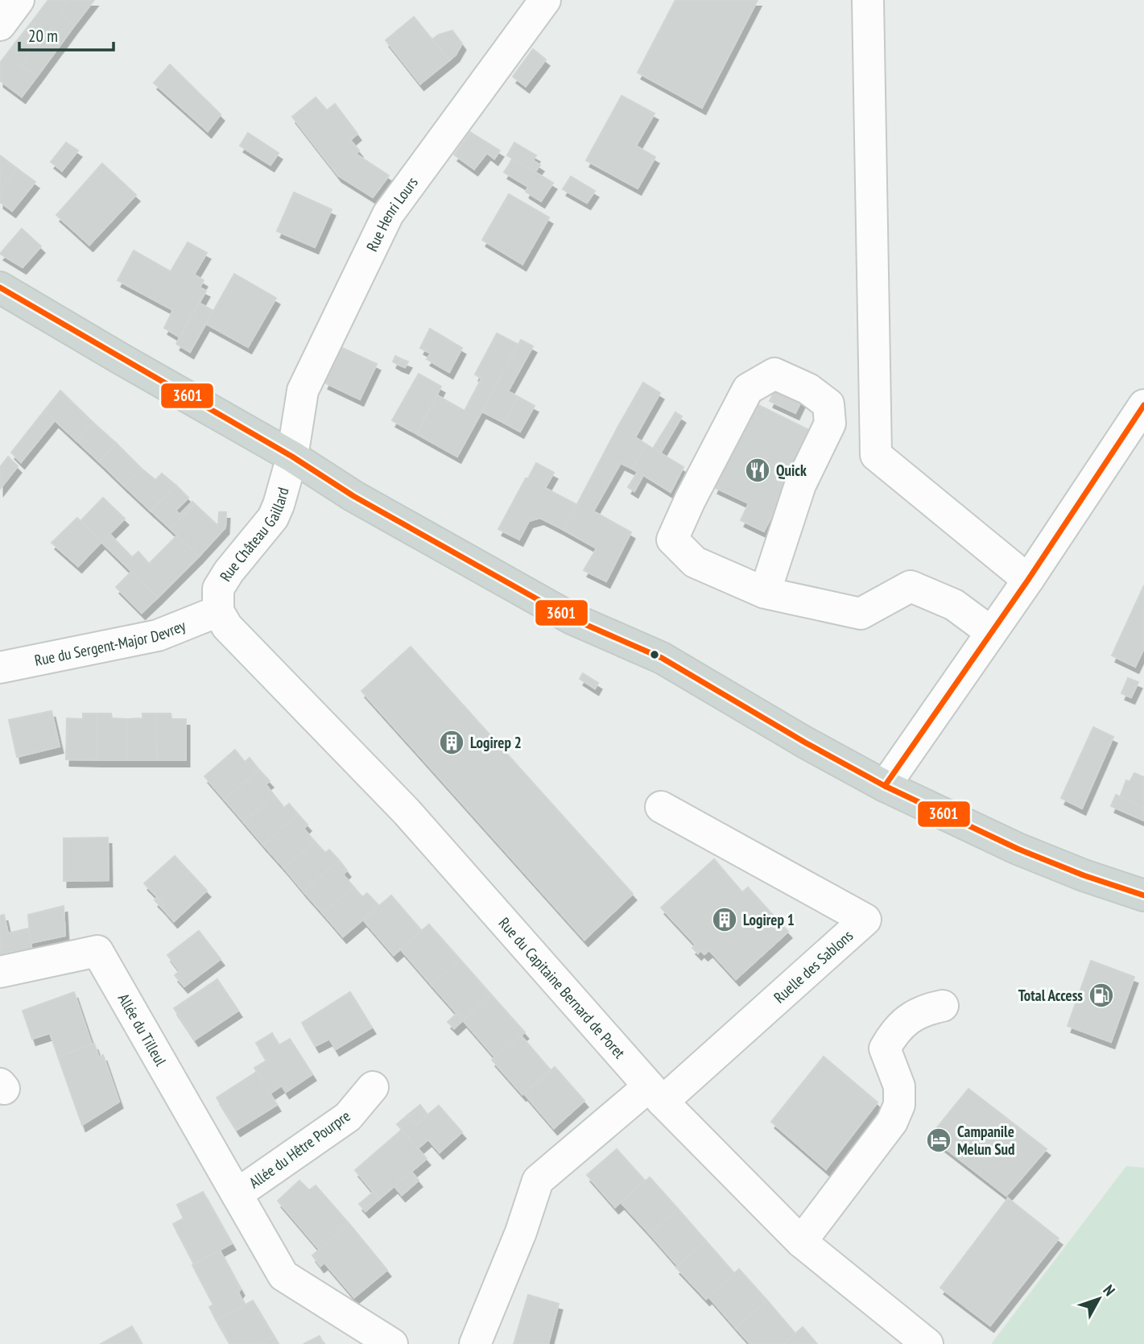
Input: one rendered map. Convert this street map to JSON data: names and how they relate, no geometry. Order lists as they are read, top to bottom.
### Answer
{
  "streets": {
    "street": [
      "Rue Henri Lours",
      "Rue Château Gaillard",
      "Rue du Sergent-Major Devrey",
      "Ruelle des Sablons",
      "Rue du Capitaine Bernard de Poret",
      "Allée du Tilleul",
      "Allée du Hêtre Pourpre"
    ]
  },
  "crossings": [
    ["Rue Henri Lours", "Rue Château Gaillard"],
    ["Rue Château Gaillard", "Rue du Sergent-Major Devrey"],
    ["Rue Château Gaillard", "Rue du Capitaine Bernard de Poret"],
    ["Rue du Sergent-Major Devrey", "Rue du Capitaine Bernard de Poret"],
    ["Ruelle des Sablons", "Rue du Capitaine Bernard de Poret"],
    ["Allée du Tilleul", "Allée du Hêtre Pourpre"]
  ],
  "places": {
    "restaurant": ["Quick"],
    "building": ["Logirep 2", "Logirep 1"],
    "fuel station": ["Total Access"],
    "hotel": ["Campanile Melun Sud"]
  },
  "lines": ["transit line 3601"],
  "scale_bar": "20 m",
  "north": "top right"
}
